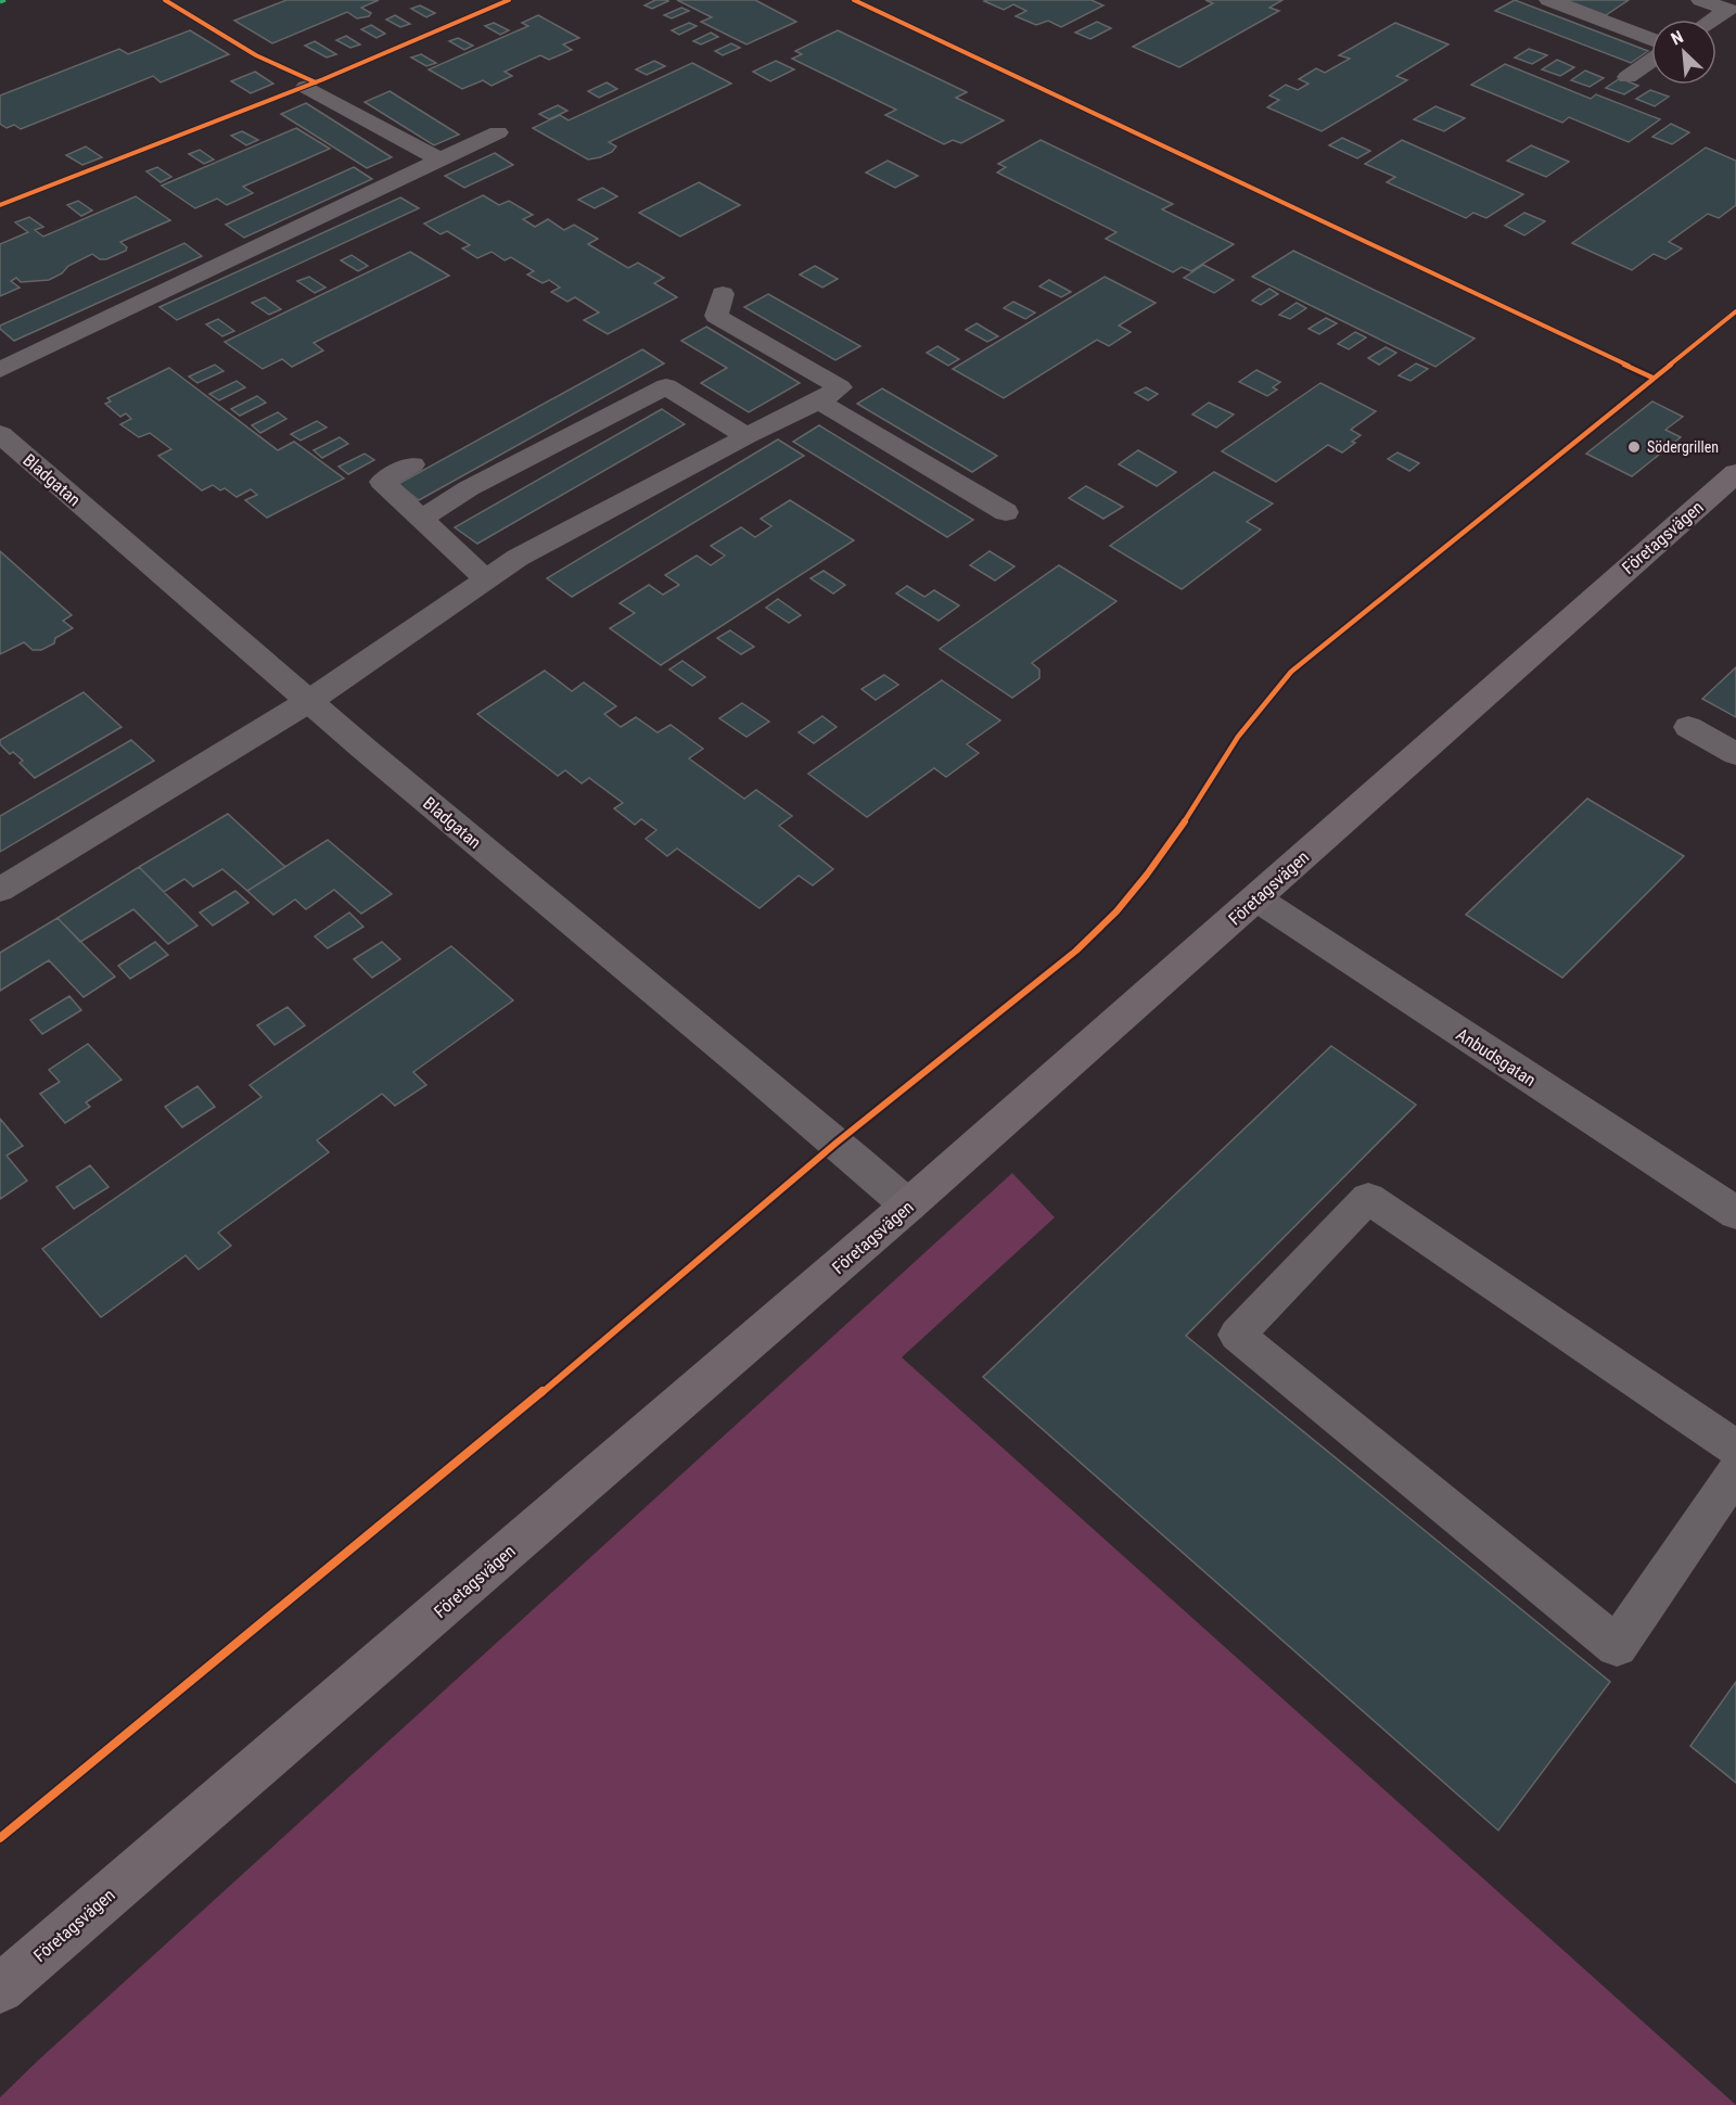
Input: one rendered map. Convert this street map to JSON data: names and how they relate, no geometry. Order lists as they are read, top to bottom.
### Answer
{
  "streets": {
    "street": ["Bladgatan", "Företagsvägen", "Anbudsgatan"]
  },
  "crossings": [
    ["Bladgatan", "Företagsvägen"],
    ["Företagsvägen", "Anbudsgatan"]
  ],
  "places": ["Södergrillen"],
  "north": "top left"
}
